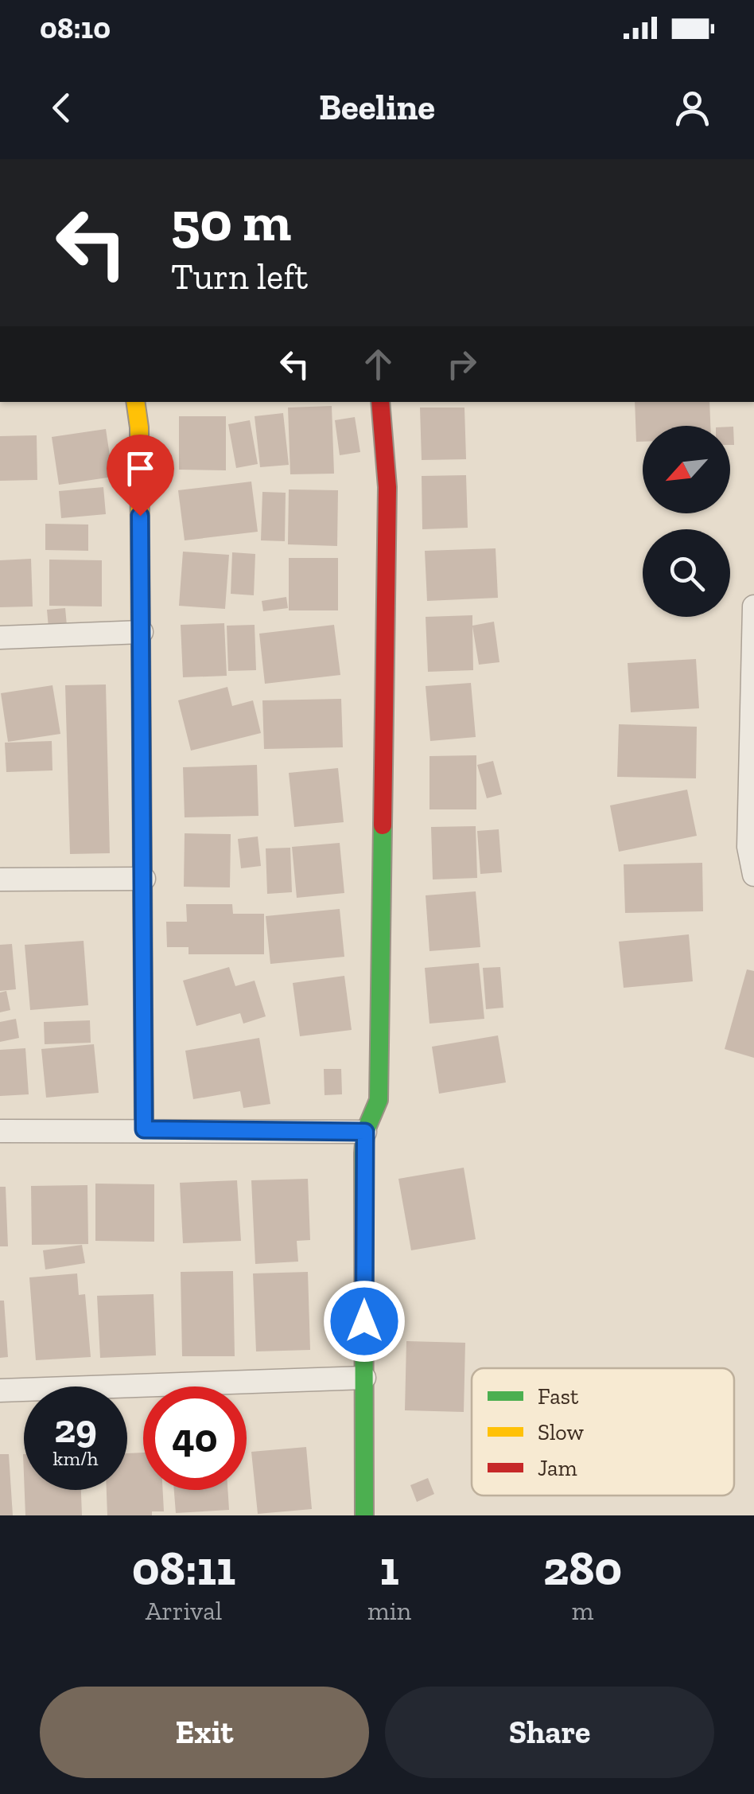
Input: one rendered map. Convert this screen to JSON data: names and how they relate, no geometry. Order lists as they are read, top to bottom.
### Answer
{
  "legend": ["Fast", "Slow", "Jam"],
  "north": "bottom left",
  "page": {
    "status": "08:10",
    "header": "Beeline",
    "turn": ["50 m", "Turn left"],
    "speed": "29 km/h",
    "limit": "40",
    "eta": [
      "08:11",
      "Arrival",
      "1",
      "min",
      "280",
      "m"
    ],
    "buttons": ["Exit", "Share"]
  }
}
